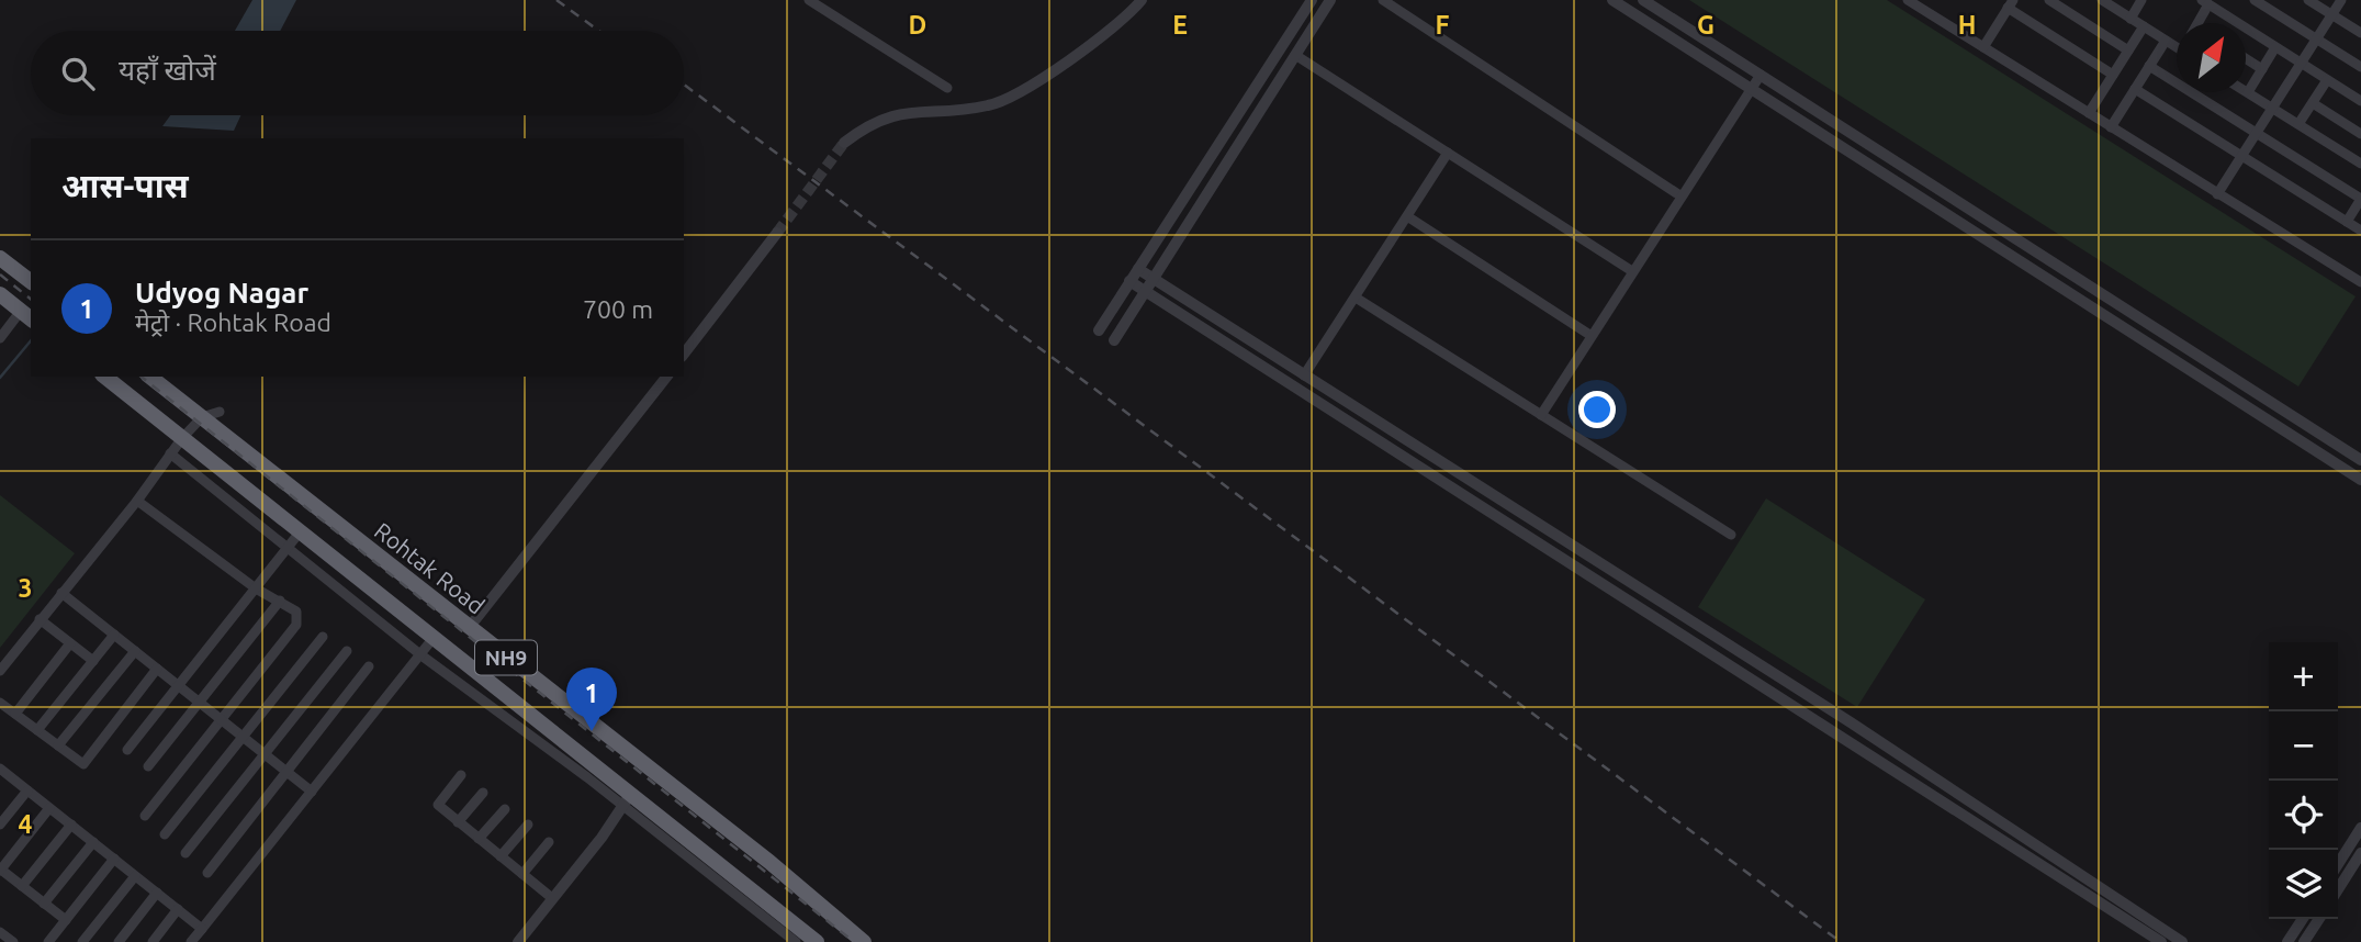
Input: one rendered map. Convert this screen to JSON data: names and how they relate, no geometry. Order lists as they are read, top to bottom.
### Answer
{
  "streets": {
    "highway": ["Rohtak Road", "NH9"]
  },
  "north": "top right",
  "page": {
    "search": "यहाँ खोजें",
    "heading": "आस-पास",
    "list": [
      {
        "mark": "1",
        "name": "Udyog Nagar",
        "note": "मेट्रो · Rohtak Road",
        "value": "700 m"
      }
    ],
    "map_buttons": ["+", "−"],
    "pins": "1"
  },
  "grid": {
    "columns": [
      "D",
      "E",
      "F",
      "G",
      "H"
    ],
    "rows": ["3", "4"]
  }
}
